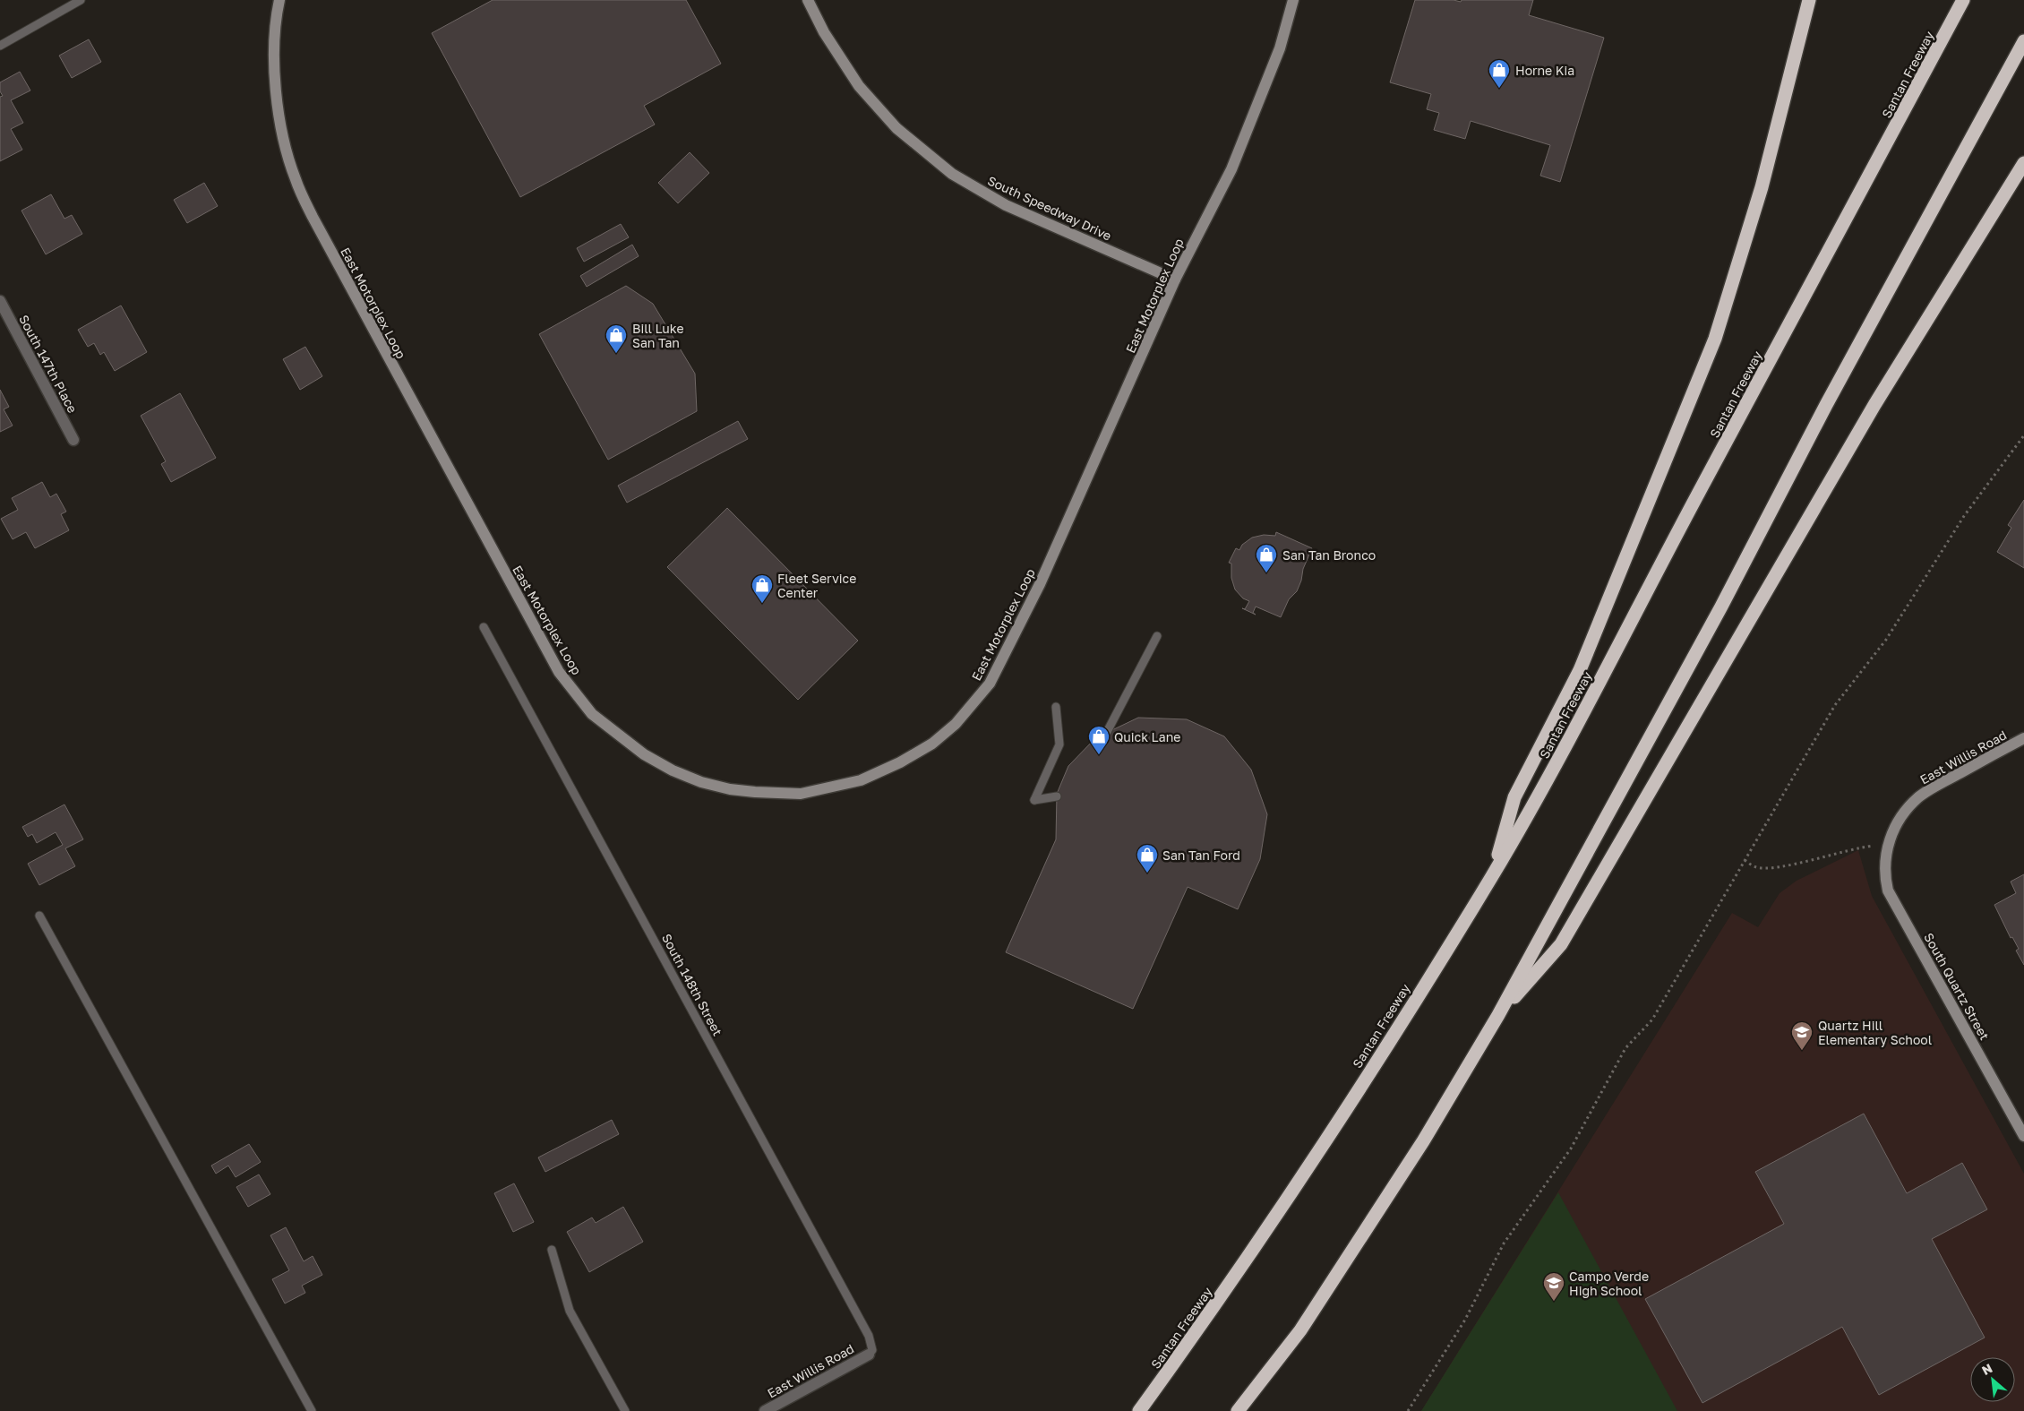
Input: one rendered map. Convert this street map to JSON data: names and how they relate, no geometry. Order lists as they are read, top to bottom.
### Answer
{
  "streets": {
    "highway": ["Santan Freeway"],
    "street": [
      "South Speedway Drive",
      "East Motorplex Loop",
      "South 147th Place",
      "East Willis Road",
      "South Quartz Street"
    ],
    "lane": ["South 148th Street"]
  },
  "crossings": [
    ["South Speedway Drive", "East Motorplex Loop"],
    ["East Willis Road", "South 148th Street"],
    ["East Willis Road", "South Quartz Street"]
  ],
  "places": {
    "shop": [
      "Horne Kia",
      "Bill Luke San Tan",
      "San Tan Bronco",
      "Fleet Service Center",
      "Quick Lane",
      "San Tan Ford"
    ],
    "school or university": ["Quartz Hill Elementary School", "Campo Verde High School"]
  },
  "north": "top left"
}
